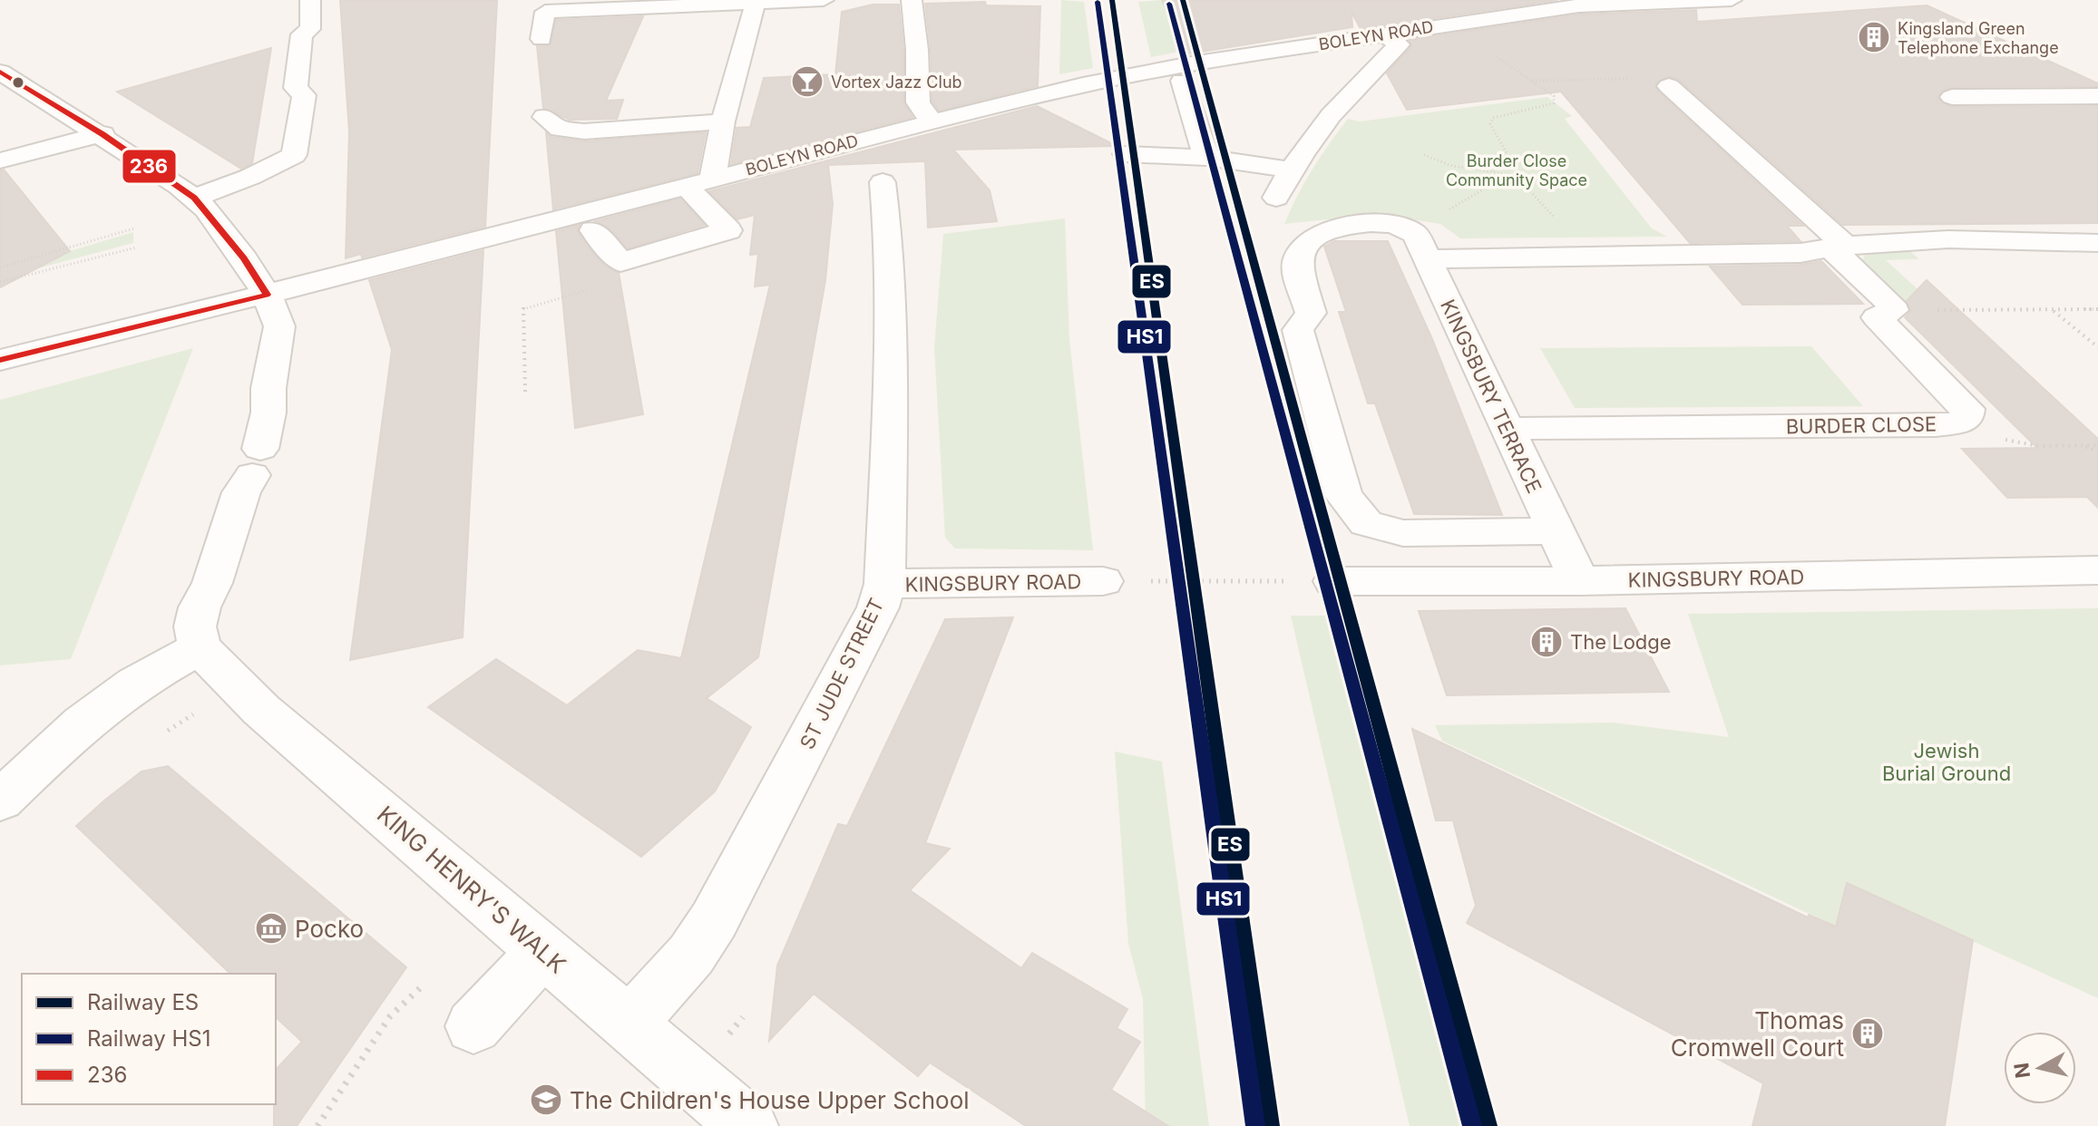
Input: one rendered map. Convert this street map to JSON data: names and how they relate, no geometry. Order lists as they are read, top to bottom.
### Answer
{
  "streets": {
    "street": [
      "BOLEYN ROAD",
      "KINGSBURY TERRACE",
      "BURDER CLOSE",
      "KINGSBURY ROAD",
      "ST JUDE STREET",
      "KING HENRY'S WALK"
    ]
  },
  "crossings": [
    ["BOLEYN ROAD", "ST JUDE STREET"],
    ["KINGSBURY TERRACE", "BURDER CLOSE"],
    ["KINGSBURY TERRACE", "KINGSBURY ROAD"],
    ["KINGSBURY ROAD", "ST JUDE STREET"],
    ["ST JUDE STREET", "KING HENRY'S WALK"]
  ],
  "parks": ["Burder Close Community Space", "Jewish Burial Ground"],
  "places": {
    "building": ["Kingsland Green Telephone Exchange", "The Lodge", "Thomas Cromwell Court"],
    "bar": ["Vortex Jazz Club"],
    "museum": ["Pocko"],
    "school or university": ["The Children's House Upper School"]
  },
  "lines": ["rail line ES", "rail line HS1", "transit line 236"],
  "legend": ["Railway ES", "Railway HS1", "236"],
  "north": "left"
}
